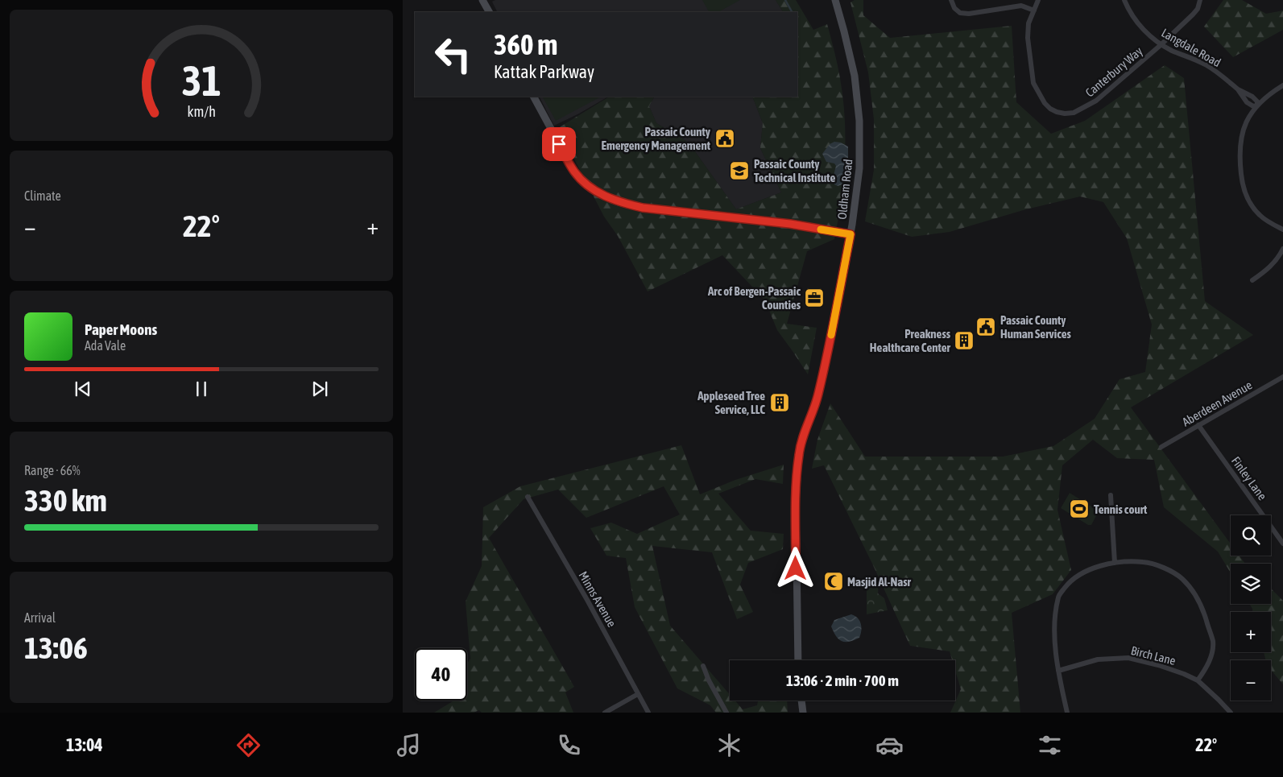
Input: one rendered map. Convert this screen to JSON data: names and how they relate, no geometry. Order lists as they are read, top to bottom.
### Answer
{
  "streets": {
    "street": [
      "Langdale Road",
      "Canterbury Way",
      "Oldham Road",
      "Aberdeen Avenue",
      "Finley Lane",
      "Minns Avenue",
      "Birch Lane"
    ]
  },
  "crossings": [
    ["Langdale Road", "Canterbury Way"],
    ["Aberdeen Avenue", "Finley Lane"]
  ],
  "places": {
    "public building": ["Passaic County Emergency Management", "Passaic County Human Services"],
    "school or university": ["Passaic County Technical Institute"],
    "office": ["Arc of Bergen-Passaic Counties"],
    "building": ["Preakness Healthcare Center", "Appleseed Tree Service, LLC"],
    "sports": ["Tennis court"],
    "mosque": ["Masjid Al-Nasr"]
  },
  "page": {
    "turn": ["360 m", "Kattak Parkway"],
    "tile": [
      "Climate",
      ["Range · 66%", "330 km"],
      ["Arrival", "13:06"]
    ],
    "heat": ["−", "22°", "+"],
    "song": ["Paper Moons", "Ada Vale"],
    "map_buttons": ["+", "−"],
    "limit": "40",
    "trip": "13:06 · 2 min · 700 m",
    "tabs": ["13:04", "22°"],
    "gauge": ["31", "km/h"]
  }
}
